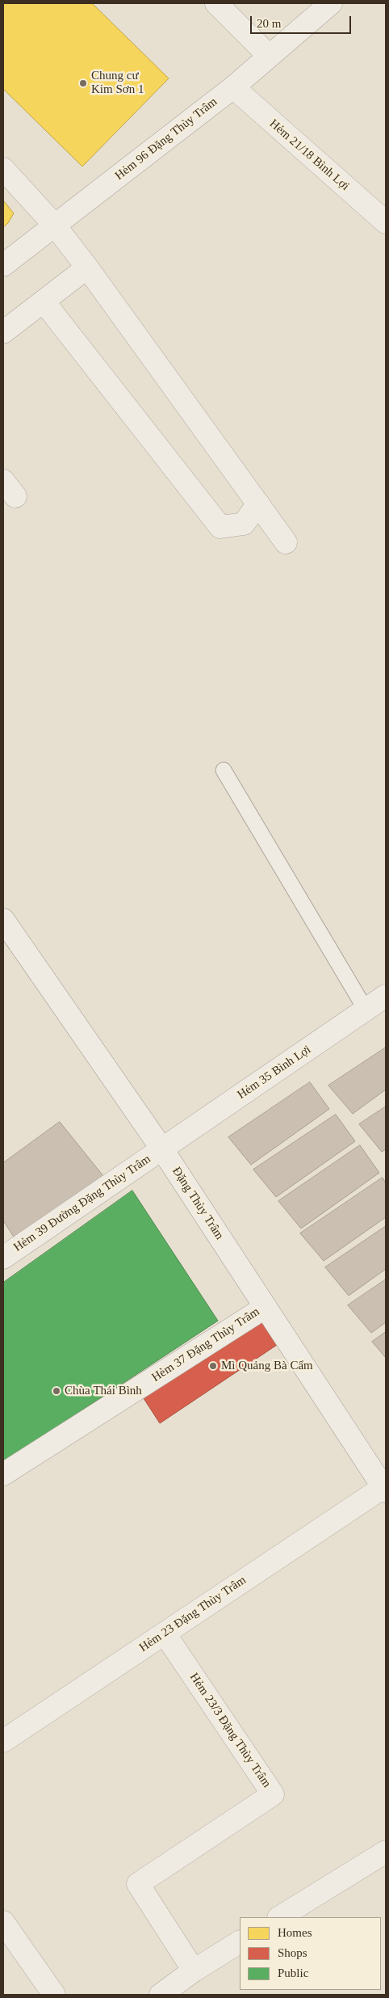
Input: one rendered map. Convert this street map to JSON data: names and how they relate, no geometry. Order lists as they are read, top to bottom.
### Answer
{
  "streets": {
    "street": [
      "Hẻm 96 Đặng Thùy Trâm",
      "Hẻm 21/18 Bình Lợi",
      "Hẻm 35 Bình Lợi",
      "Hẻm 39 Đường Đặng Thùy Trâm",
      "Đặng Thùy Trâm",
      "Hẻm 37 Đặng Thùy Trâm",
      "Hẻm 23 Đặng Thùy Trâm",
      "Hẻm 23/3 Đặng Thùy Trâm"
    ]
  },
  "crossings": [
    ["Hẻm 96 Đặng Thùy Trâm", "Hẻm 21/18 Bình Lợi"],
    ["Hẻm 35 Bình Lợi", "Hẻm 39 Đường Đặng Thùy Trâm"],
    ["Hẻm 35 Bình Lợi", "Đặng Thùy Trâm"],
    ["Hẻm 39 Đường Đặng Thùy Trâm", "Đặng Thùy Trâm"],
    ["Đặng Thùy Trâm", "Hẻm 37 Đặng Thùy Trâm"],
    ["Đặng Thùy Trâm", "Hẻm 23 Đặng Thùy Trâm"],
    ["Hẻm 23 Đặng Thùy Trâm", "Hẻm 23/3 Đặng Thùy Trâm"]
  ],
  "places": ["Chung cư Kim Sơn 1", "Mì Quảng Bà Cẩm", "Chùa Thái Bình"],
  "legend": ["Homes", "Shops", "Public"],
  "scale_bar": "20 m"
}
